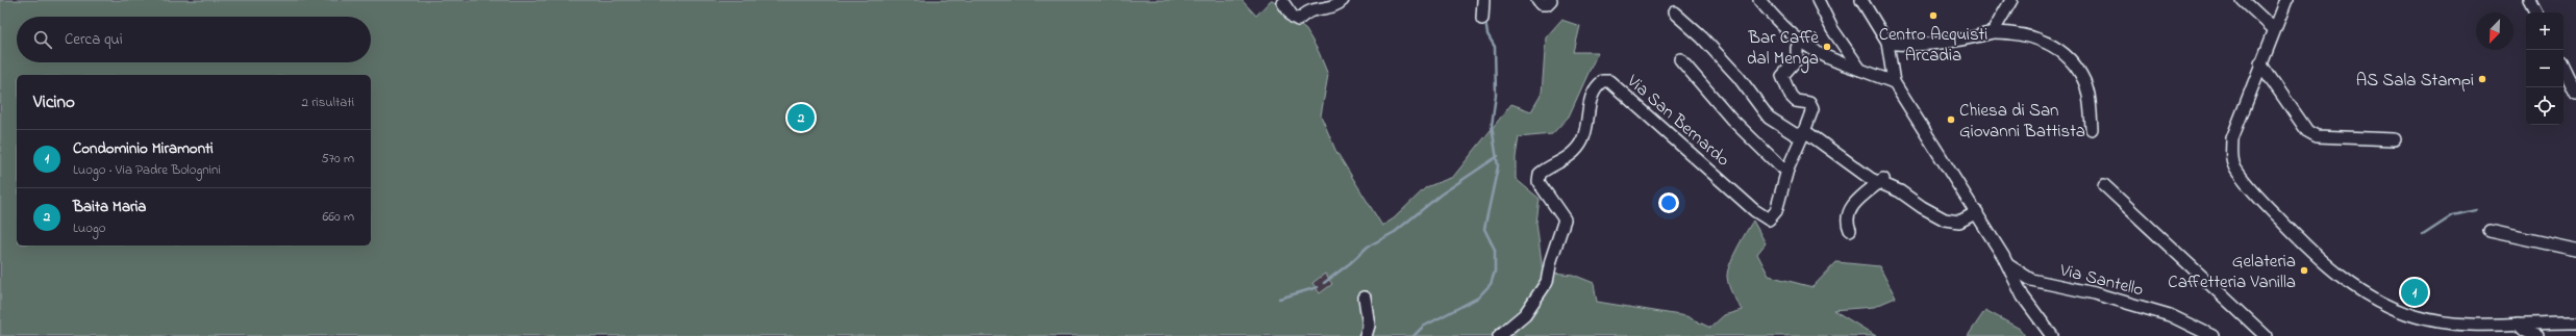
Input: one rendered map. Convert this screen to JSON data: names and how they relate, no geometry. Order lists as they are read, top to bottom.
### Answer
{
  "streets": {
    "street": ["Via San Bernardo", "Via Santello"]
  },
  "places": [
    "Centro Acquisti Arcadia",
    "Bar Caffè dal Menga",
    "AS Sala Stampi",
    "Chiesa di San Giovanni Battista",
    "Gelateria Caffetteria Vanilla"
  ],
  "north": "bottom left",
  "page": {
    "map_buttons": ["+", "−"],
    "search": "Cerca qui",
    "heading": ["Vicino", "2 risultati"],
    "pins": ["2", "1"],
    "list": [
      {
        "mark": "1",
        "name": "Condominio Miramonti",
        "note": "Luogo · Via Padre Bolognini",
        "value": "570 m"
      },
      {
        "mark": "2",
        "name": "Baita Maria",
        "note": "Luogo",
        "value": "660 m"
      }
    ]
  }
}
